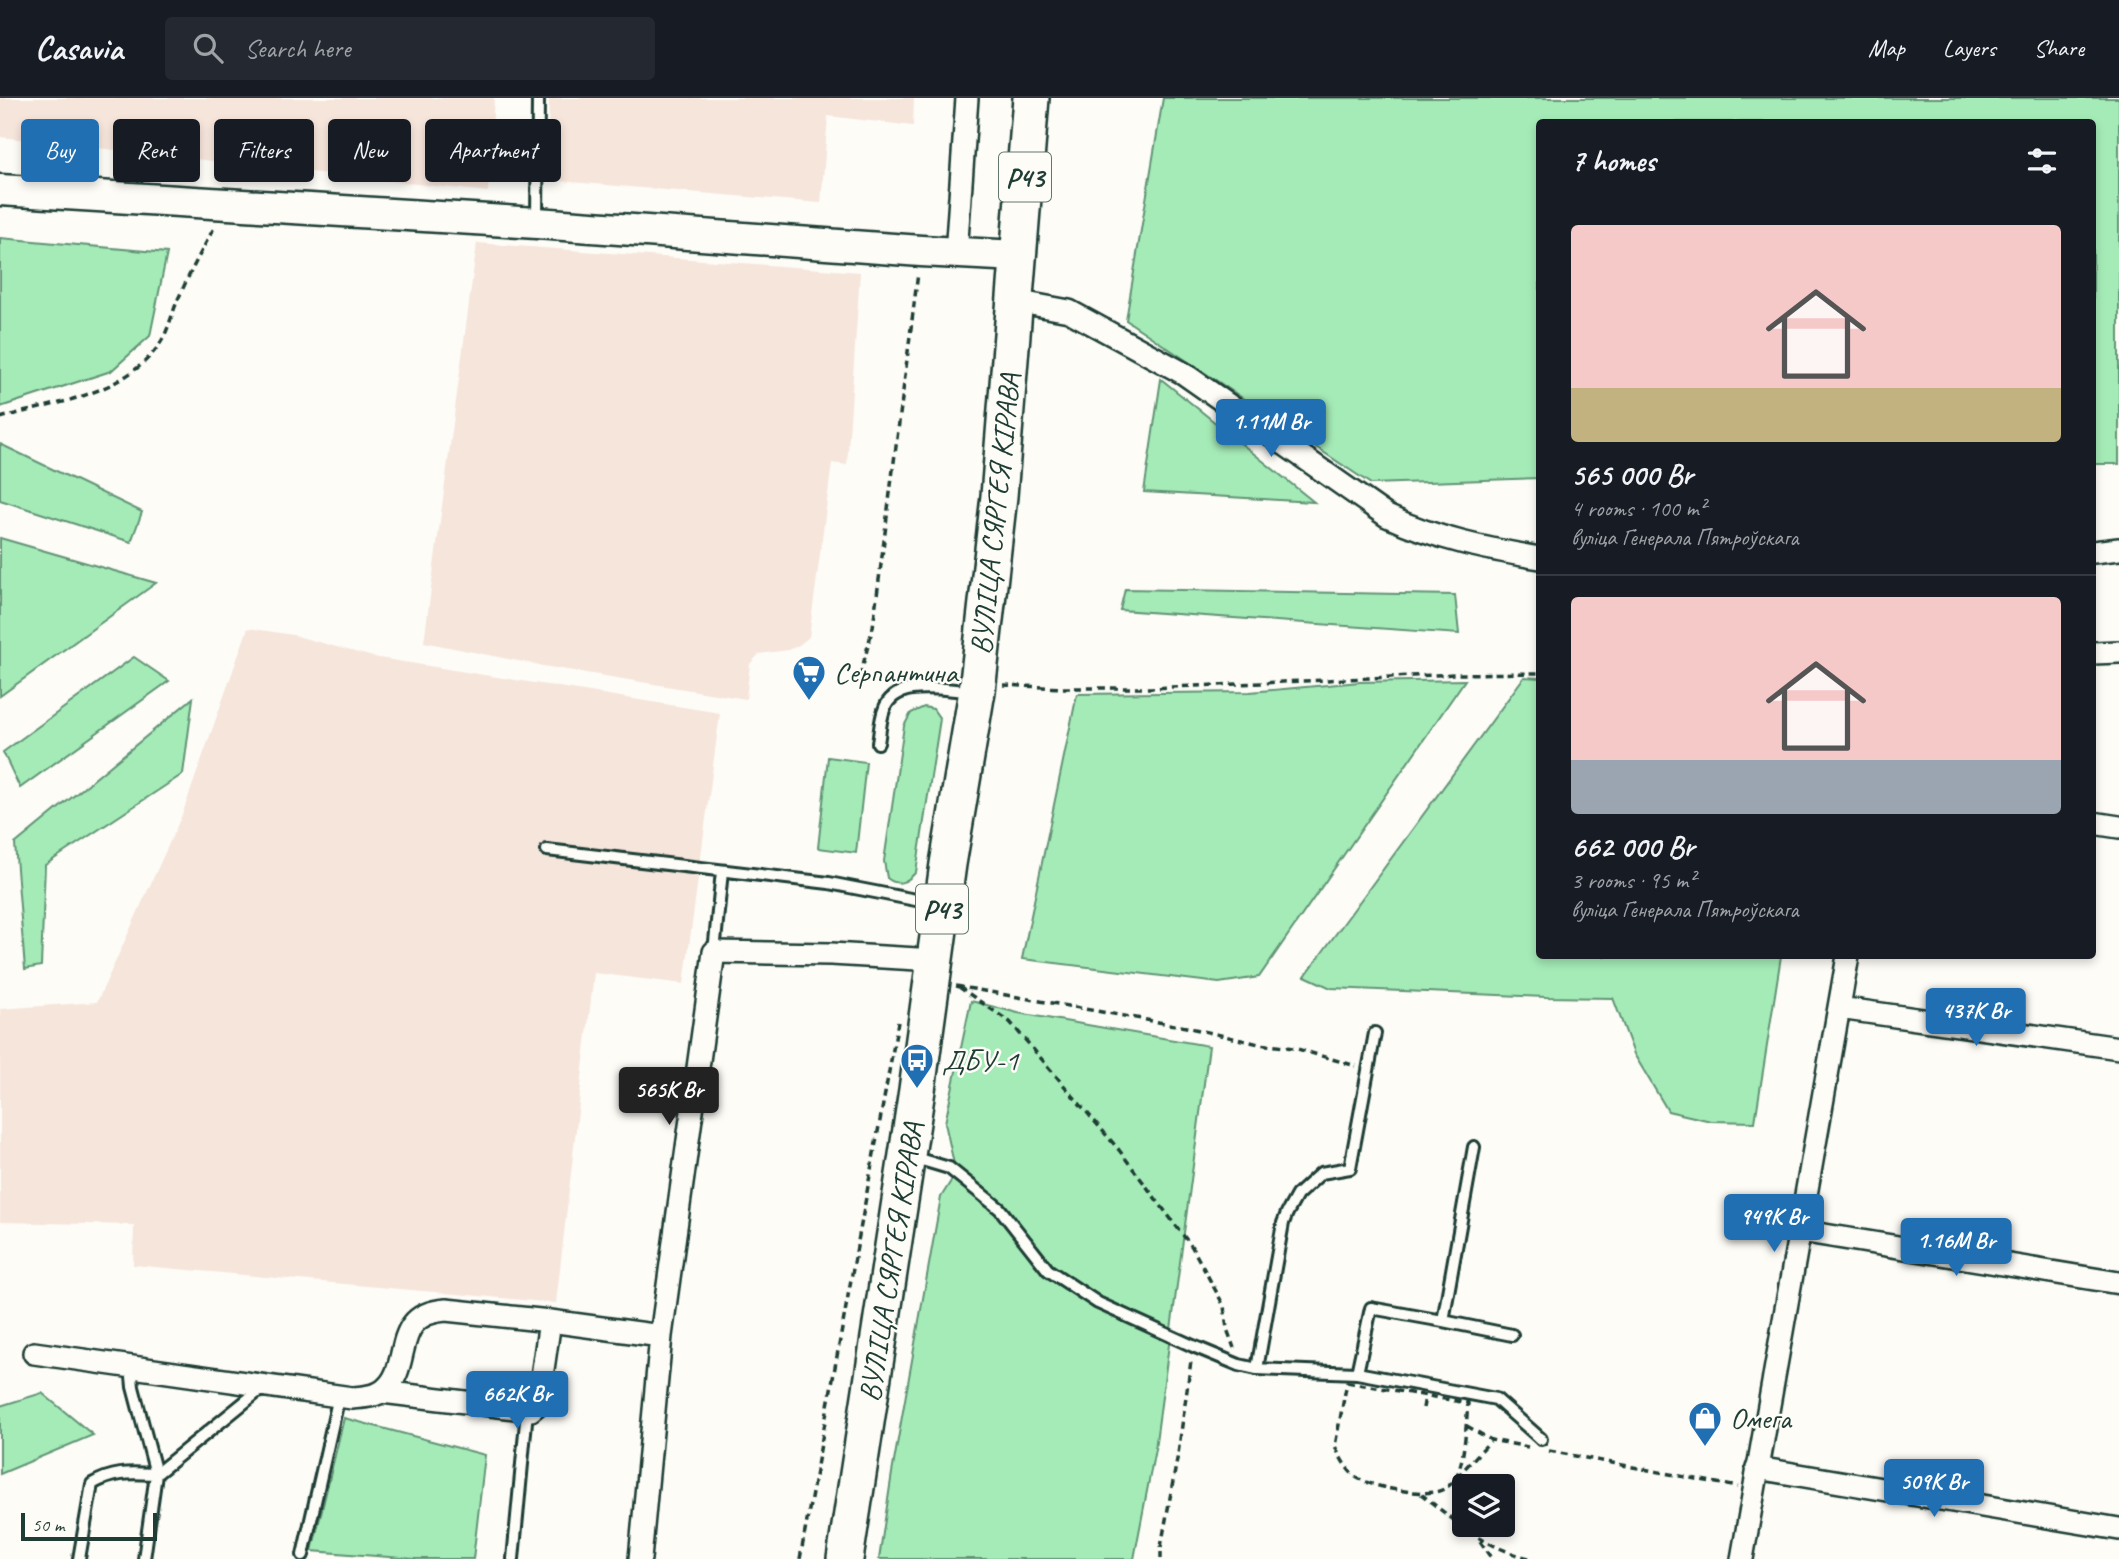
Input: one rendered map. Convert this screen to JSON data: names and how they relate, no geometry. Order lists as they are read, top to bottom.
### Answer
{
  "streets": {
    "main road": ["Р43", "ВУЛІЦА СЯРГЕЯ КІРАВА"]
  },
  "places": {
    "supermarket": ["Серпантина"],
    "bus stop": ["ДБУ-1"],
    "shop": ["Омега"]
  },
  "scale_bar": "50 m",
  "page": {
    "header": "Casavia",
    "search": "Search here",
    "nav": ["Map", "Layers", "Share"],
    "chip": [
      "Buy",
      "Rent",
      "Filters",
      "New",
      "Apartment"
    ],
    "heading": "7 homes",
    "list": [
      {
        "name": "565 000 Br",
        "note": "4 rooms · 100 m² · вуліца Генерала Пятроўскага"
      },
      {
        "name": "662 000 Br",
        "note": "3 rooms · 95 m² · вуліца Генерала Пятроўскага"
      }
    ],
    "price": [
      "1.11M Br",
      "437K Br",
      "565K Br",
      "949K Br",
      "1.16M Br",
      "662K Br",
      "509K Br"
    ],
    "scale": "50 m"
  }
}
